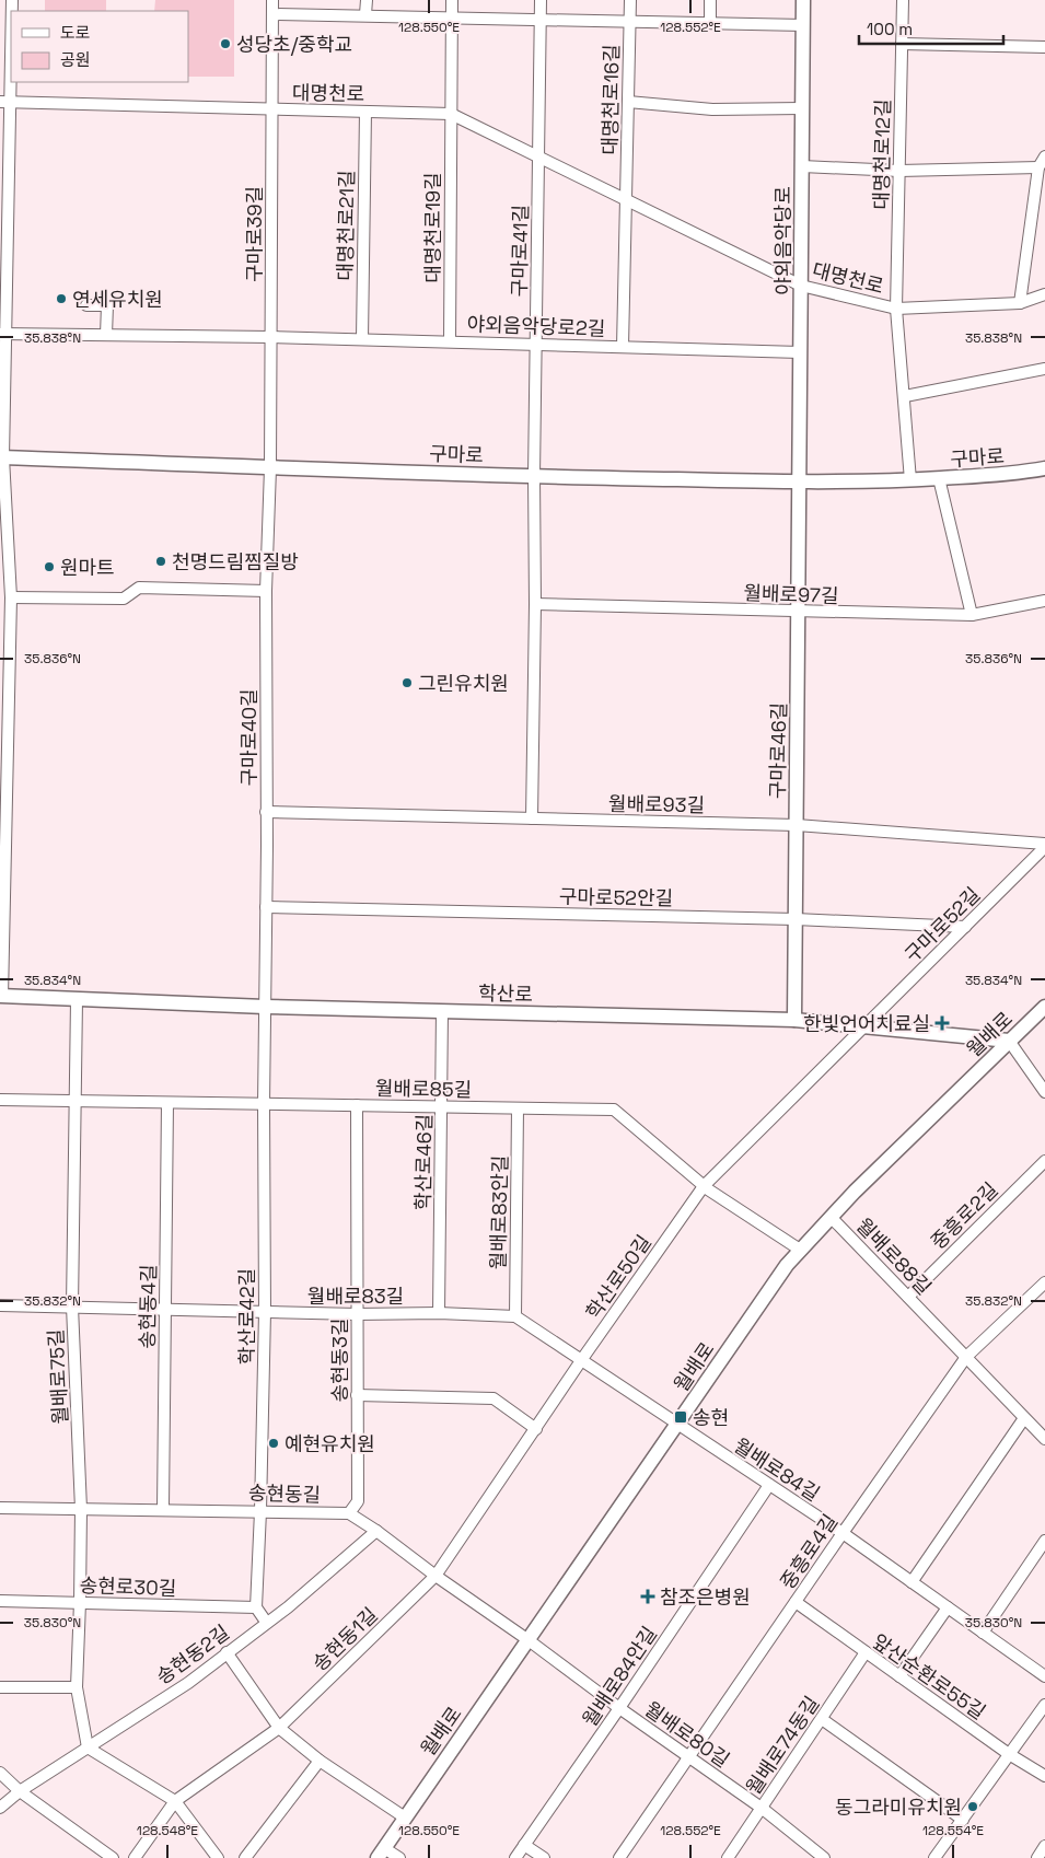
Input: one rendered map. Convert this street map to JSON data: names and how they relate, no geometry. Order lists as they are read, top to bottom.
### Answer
{
  "streets": {
    "main road": [
      "야외음악당로",
      "구마로",
      "구마로46길",
      "학산로",
      "월배로"
    ],
    "street": [
      "대명천로",
      "대명천로16길",
      "대명천로12길",
      "대명천로21길",
      "대명천로19길",
      "구마로39길",
      "구마로41길",
      "야외음악당로2길",
      "월배로97길",
      "구마로40길",
      "월배로93길",
      "구마로52안길",
      "구마로52길",
      "월배로85길",
      "학산로46길",
      "월배로83안길",
      "중흥로2길",
      "월배로88길",
      "학산로50길",
      "월배로83길",
      "송현동4길",
      "학산로42길",
      "송현동3길",
      "월배로75길",
      "월배로84길",
      "송현동길",
      "중흥로4길",
      "송현로30길",
      "송현동1길",
      "송현동2길",
      "월배로84안길",
      "앞산순환로55길",
      "월배로80길",
      "월배로74동길"
    ]
  },
  "crossings": [
    ["대명천로", "대명천로16길"],
    ["대명천로", "대명천로12길"],
    ["대명천로", "대명천로21길"],
    ["대명천로", "대명천로19길"],
    ["대명천로", "구마로39길"],
    ["대명천로", "야외음악당로"],
    ["대명천로", "구마로41길"],
    ["대명천로21길", "야외음악당로2길"],
    ["대명천로19길", "야외음악당로2길"],
    ["구마로39길", "야외음악당로2길"],
    ["구마로39길", "구마로"],
    ["구마로39길", "구마로40길"],
    ["야외음악당로", "야외음악당로2길"],
    ["야외음악당로", "구마로"],
    ["야외음악당로", "구마로46길"],
    ["구마로41길", "야외음악당로2길"],
    ["구마로41길", "구마로"],
    ["구마로41길", "월배로97길"],
    ["구마로41길", "월배로93길"],
    ["구마로", "구마로40길"],
    ["구마로", "구마로46길"],
    ["월배로97길", "구마로46길"],
    ["구마로40길", "월배로93길"],
    ["구마로40길", "구마로52안길"],
    ["구마로40길", "학산로"],
    ["구마로40길", "학산로42길"],
    ["구마로46길", "월배로93길"],
    ["구마로46길", "구마로52안길"],
    ["구마로46길", "학산로"],
    ["월배로93길", "구마로52길"],
    ["구마로52안길", "구마로52길"],
    ["구마로52길", "학산로"],
    ["구마로52길", "학산로50길"],
    ["학산로", "월배로"],
    ["학산로", "학산로46길"],
    ["학산로", "학산로50길"],
    ["학산로", "학산로42길"],
    ["학산로", "월배로75길"],
    ["월배로", "월배로85길"],
    ["월배로", "월배로88길"],
    ["월배로", "월배로84길"],
    ["월배로", "월배로80길"],
    ["월배로85길", "학산로46길"],
    ["월배로85길", "월배로83안길"],
    ["월배로85길", "학산로50길"],
    ["월배로85길", "송현동4길"],
    ["월배로85길", "학산로42길"],
    ["월배로85길", "송현동3길"],
    ["월배로85길", "월배로75길"],
    ["학산로46길", "월배로83길"],
    ["월배로83안길", "월배로83길"],
    ["중흥로2길", "월배로88길"],
    ["월배로88길", "중흥로4길"],
    ["학산로50길", "송현동1길"],
    ["월배로83길", "송현동4길"],
    ["월배로83길", "학산로42길"],
    ["월배로83길", "송현동3길"],
    ["월배로83길", "월배로75길"],
    ["송현동4길", "송현동길"],
    ["학산로42길", "송현동길"],
    ["학산로42길", "송현로30길"],
    ["송현동3길", "송현동길"],
    ["월배로75길", "송현동길"],
    ["월배로75길", "송현로30길"],
    ["월배로75길", "송현동2길"],
    ["월배로84길", "중흥로4길"],
    ["월배로84길", "월배로84안길"],
    ["중흥로4길", "앞산순환로55길"],
    ["중흥로4길", "월배로80길"],
    ["월배로84안길", "월배로80길"],
    ["앞산순환로55길", "월배로74동길"],
    ["월배로80길", "월배로74동길"]
  ],
  "places": {
    "other": [
      "성당초/중학교",
      "연세유치원",
      "천명드림찜질방",
      "원마트",
      "그린유치원",
      "예현유치원",
      "동그라미유치원"
    ],
    "health": ["한빛언어치료실", "참조은병원"],
    "transit": ["송현"]
  },
  "legend": ["도로", "공원"],
  "scale_bar": "100 m",
  "coordinates": [
    "128.550°E",
    "128.552°E",
    "35.838°N",
    "35.836°N",
    "35.834°N",
    "35.832°N",
    "35.830°N",
    "128.548°E",
    "128.554°E"
  ]
}
